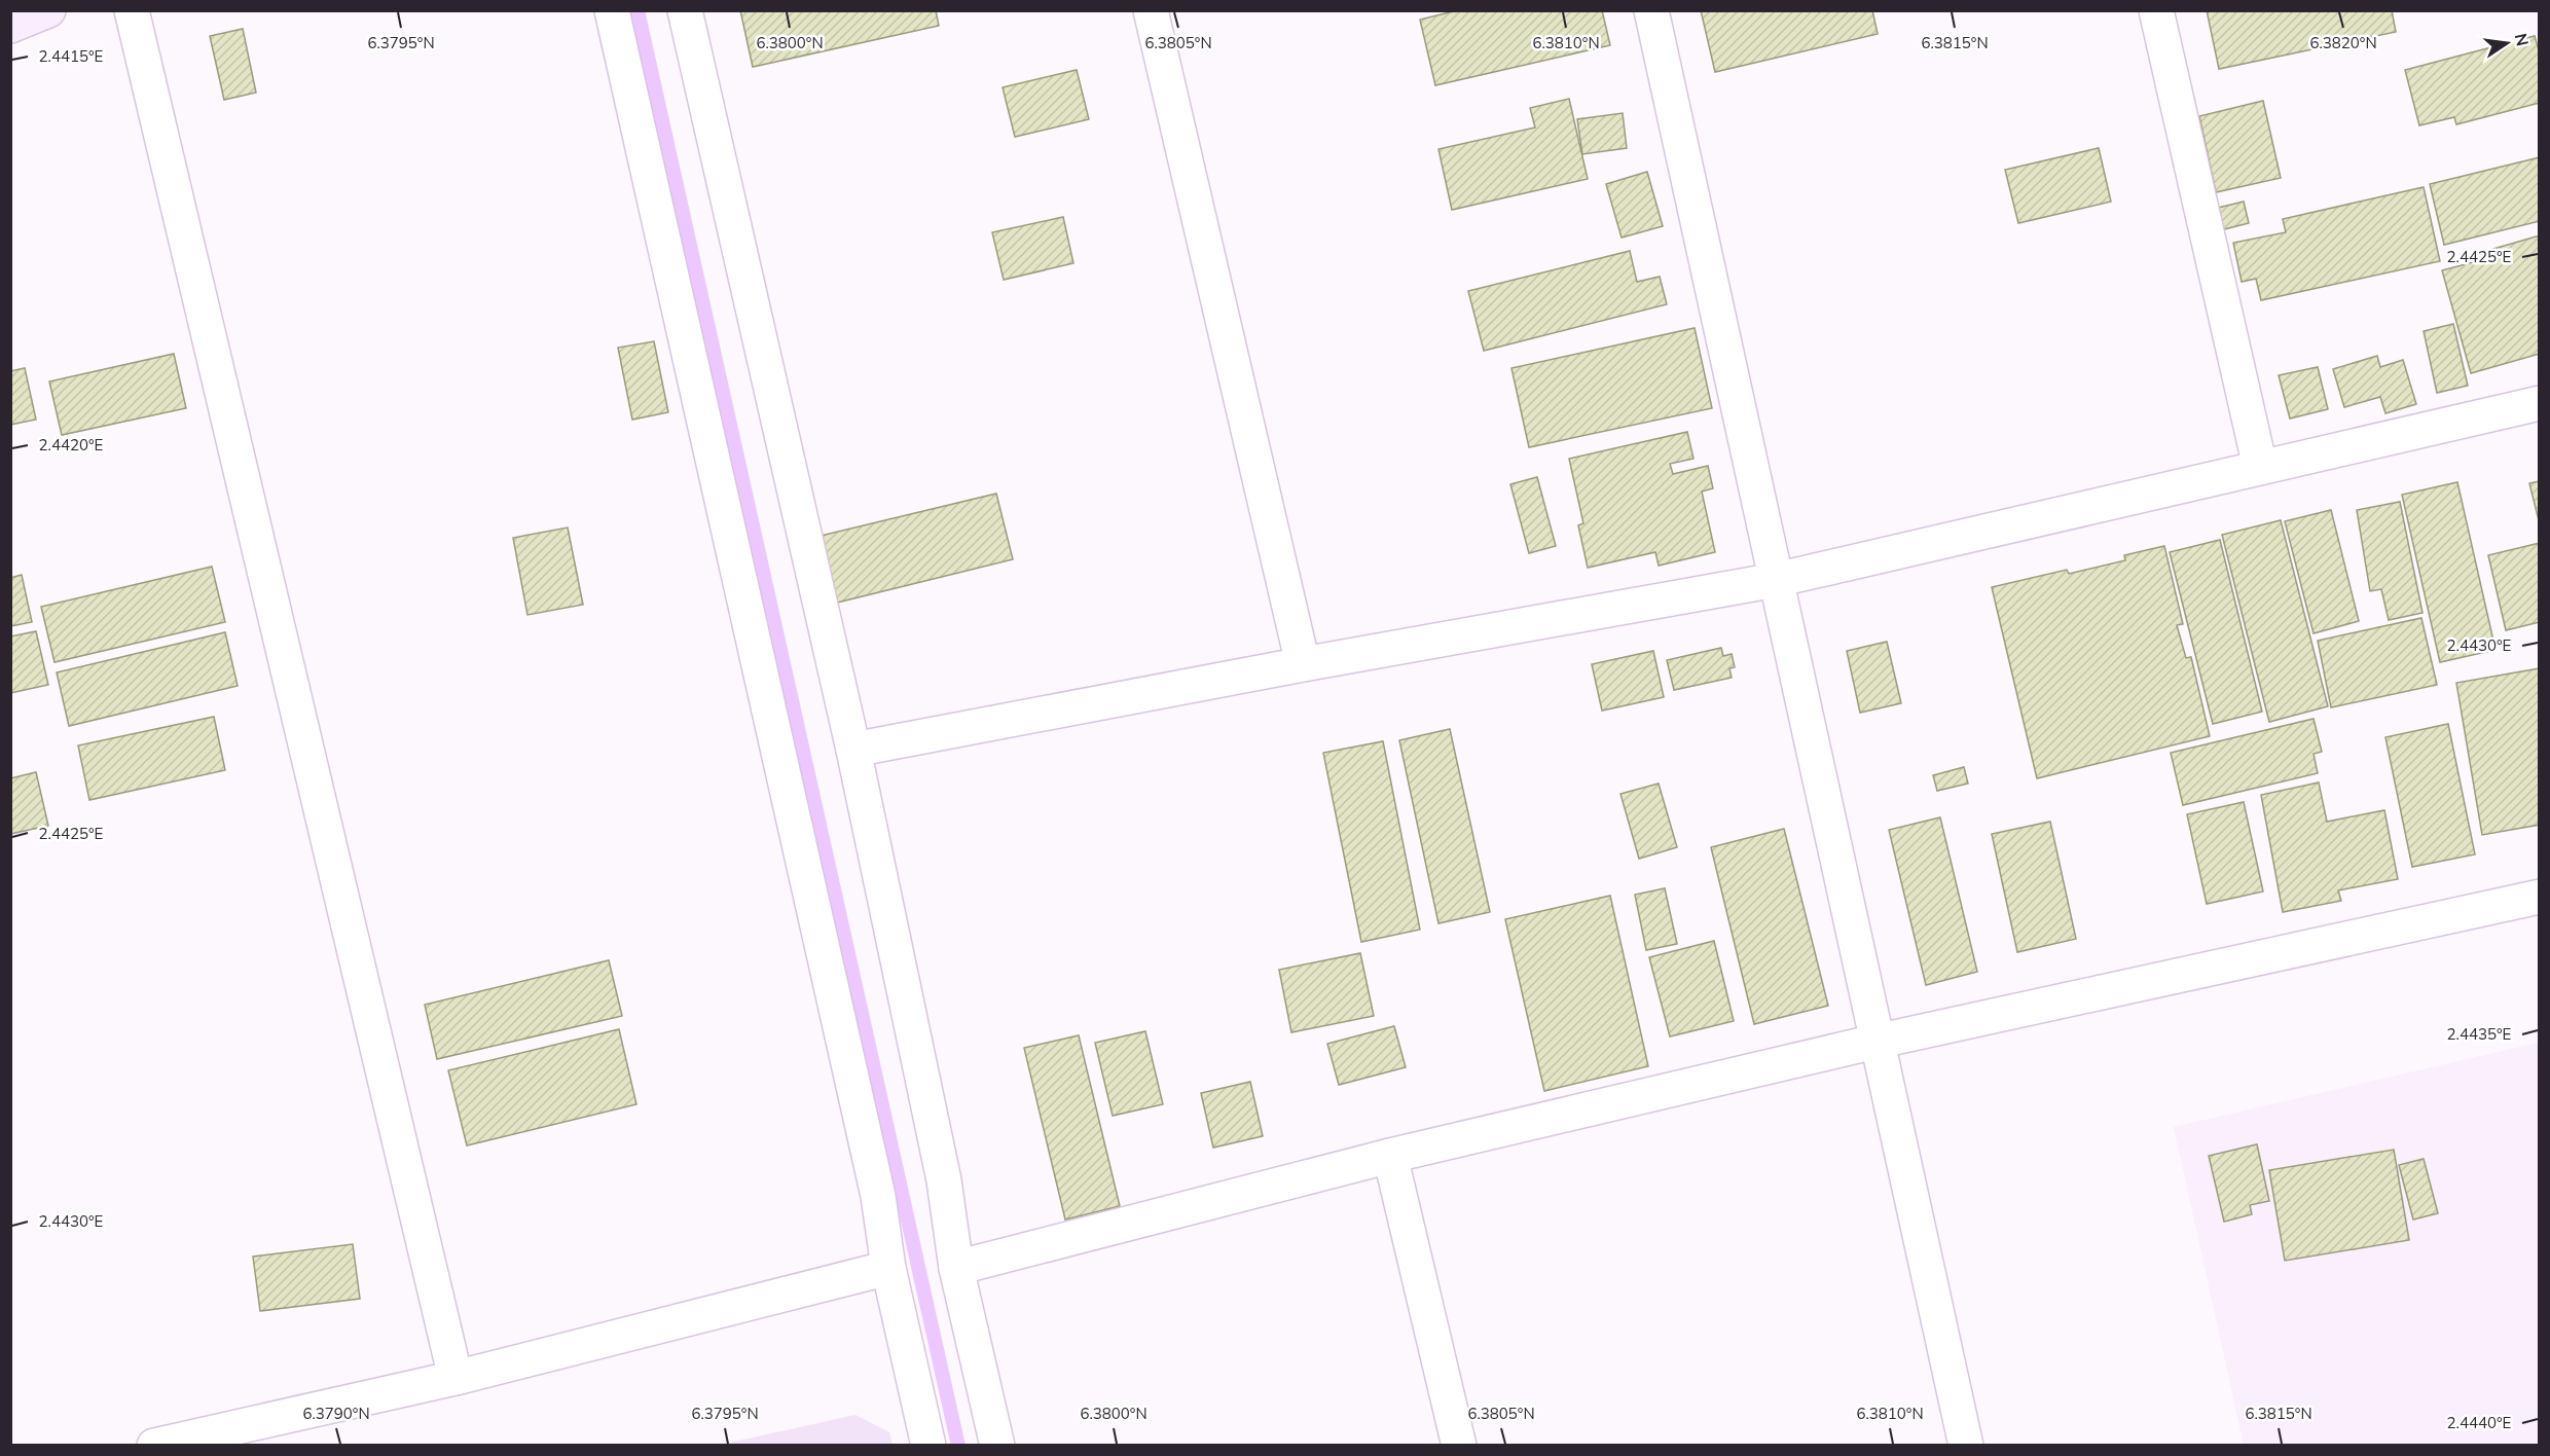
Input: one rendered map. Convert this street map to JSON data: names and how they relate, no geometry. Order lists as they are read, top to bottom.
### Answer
{
  "north": "right",
  "coordinates": [
    "6.3795°N",
    "6.3800°N",
    "6.3805°N",
    "6.3810°N",
    "6.3815°N",
    "6.3820°N",
    "2.4415°E",
    "2.4425°E",
    "2.4420°E",
    "2.4430°E",
    "2.4435°E",
    "6.3790°N",
    "2.4440°E"
  ]
}
